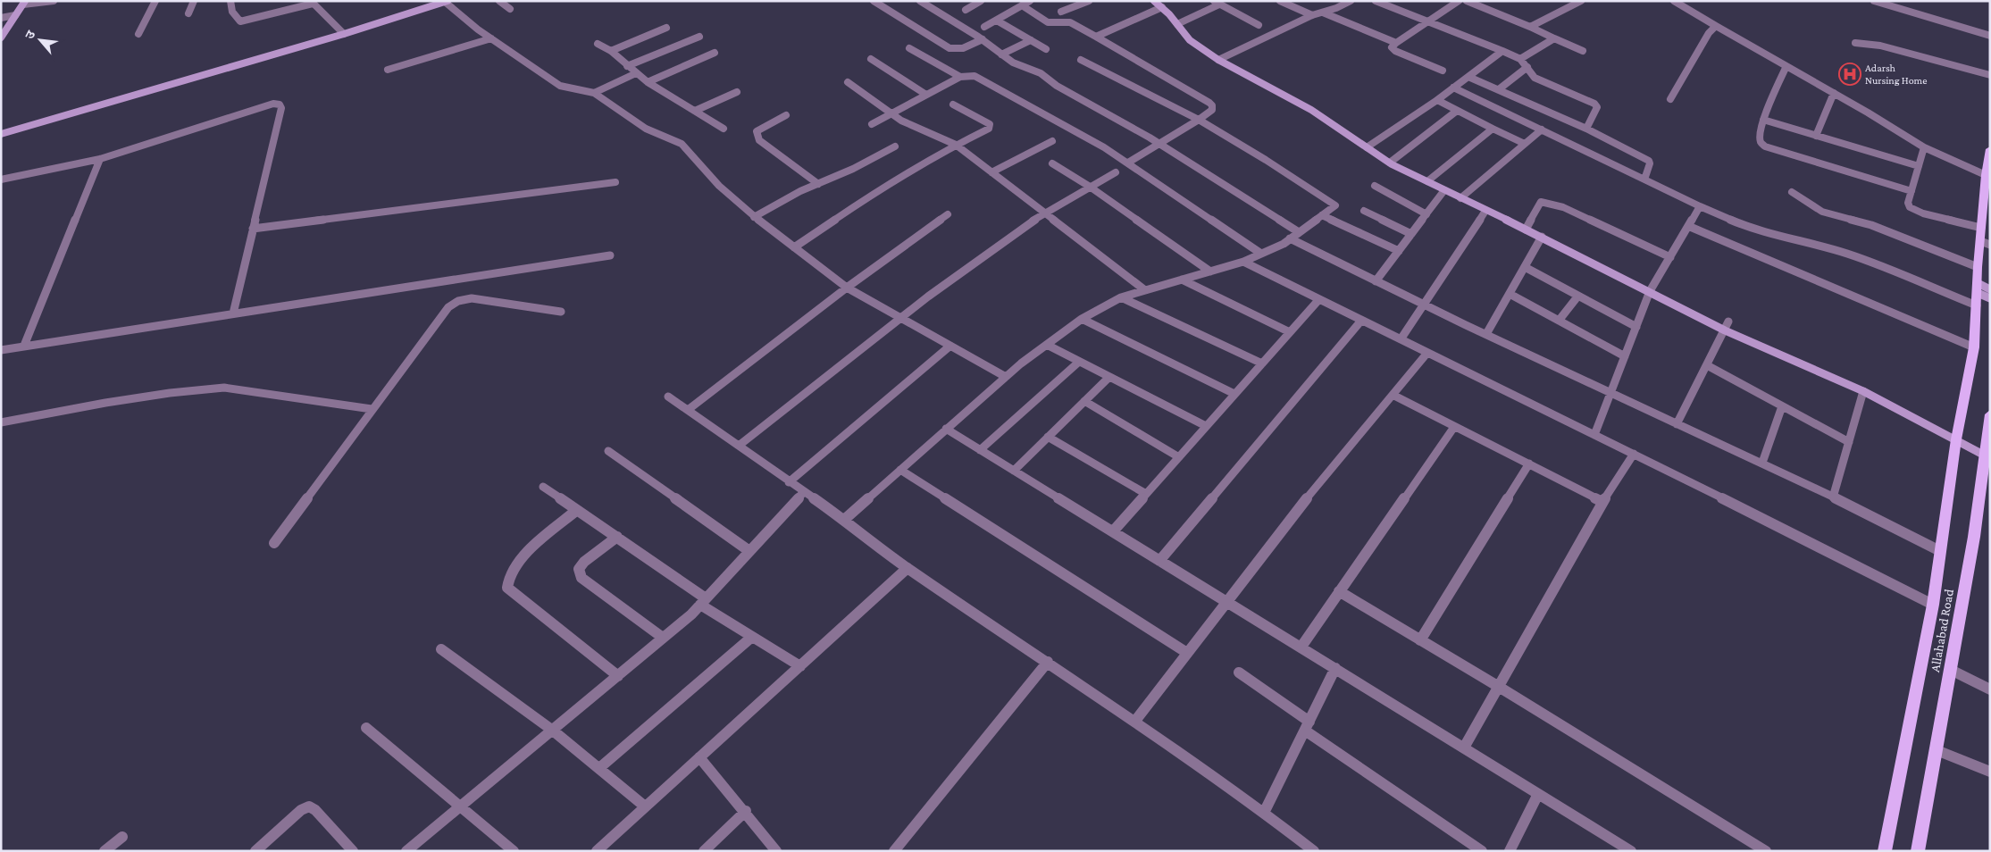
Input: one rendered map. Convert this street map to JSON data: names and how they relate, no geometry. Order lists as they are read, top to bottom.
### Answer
{
  "streets": {
    "main road": ["Allahabad Road"]
  },
  "places": {
    "hospital": ["Adarsh Nursing Home"]
  },
  "north": "top left"
}
